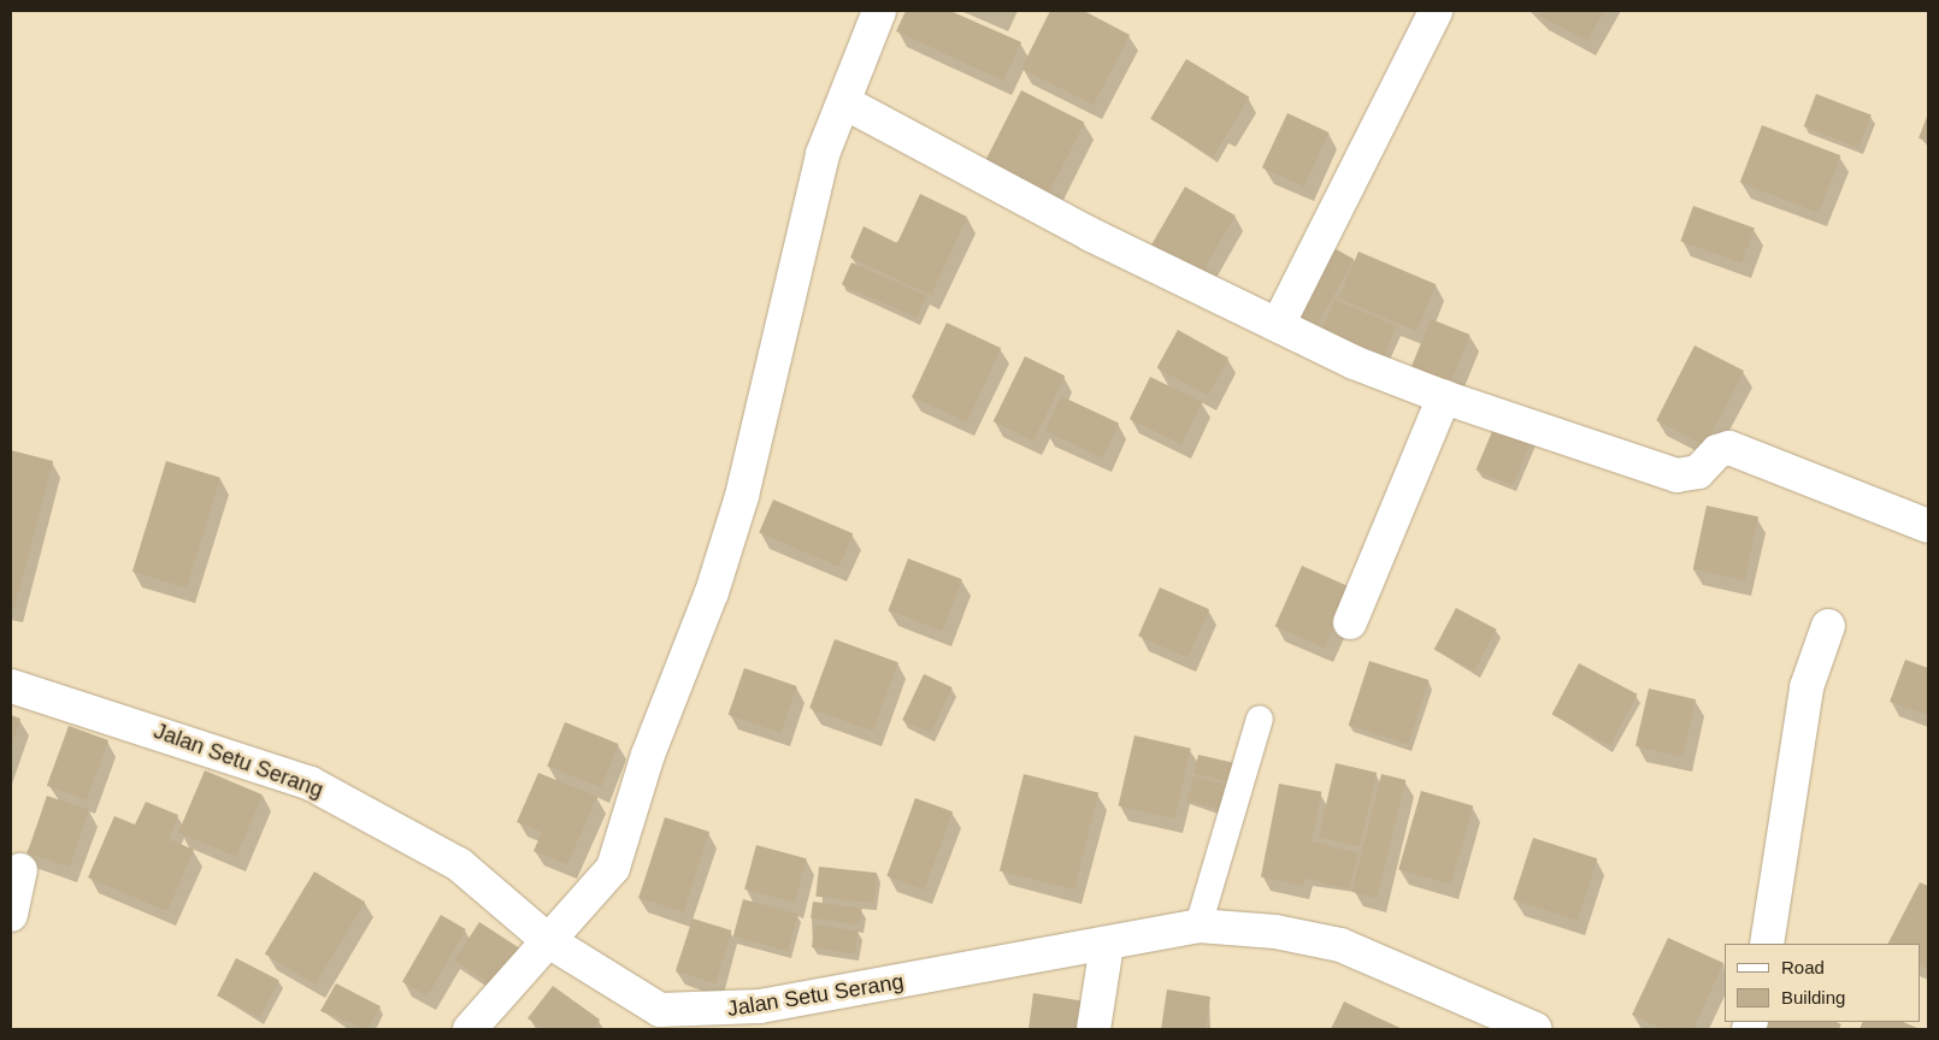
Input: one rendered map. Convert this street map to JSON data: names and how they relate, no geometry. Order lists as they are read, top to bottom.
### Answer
{
  "streets": {
    "street": ["Jalan Setu Serang"]
  },
  "legend": ["Road", "Building"]
}
